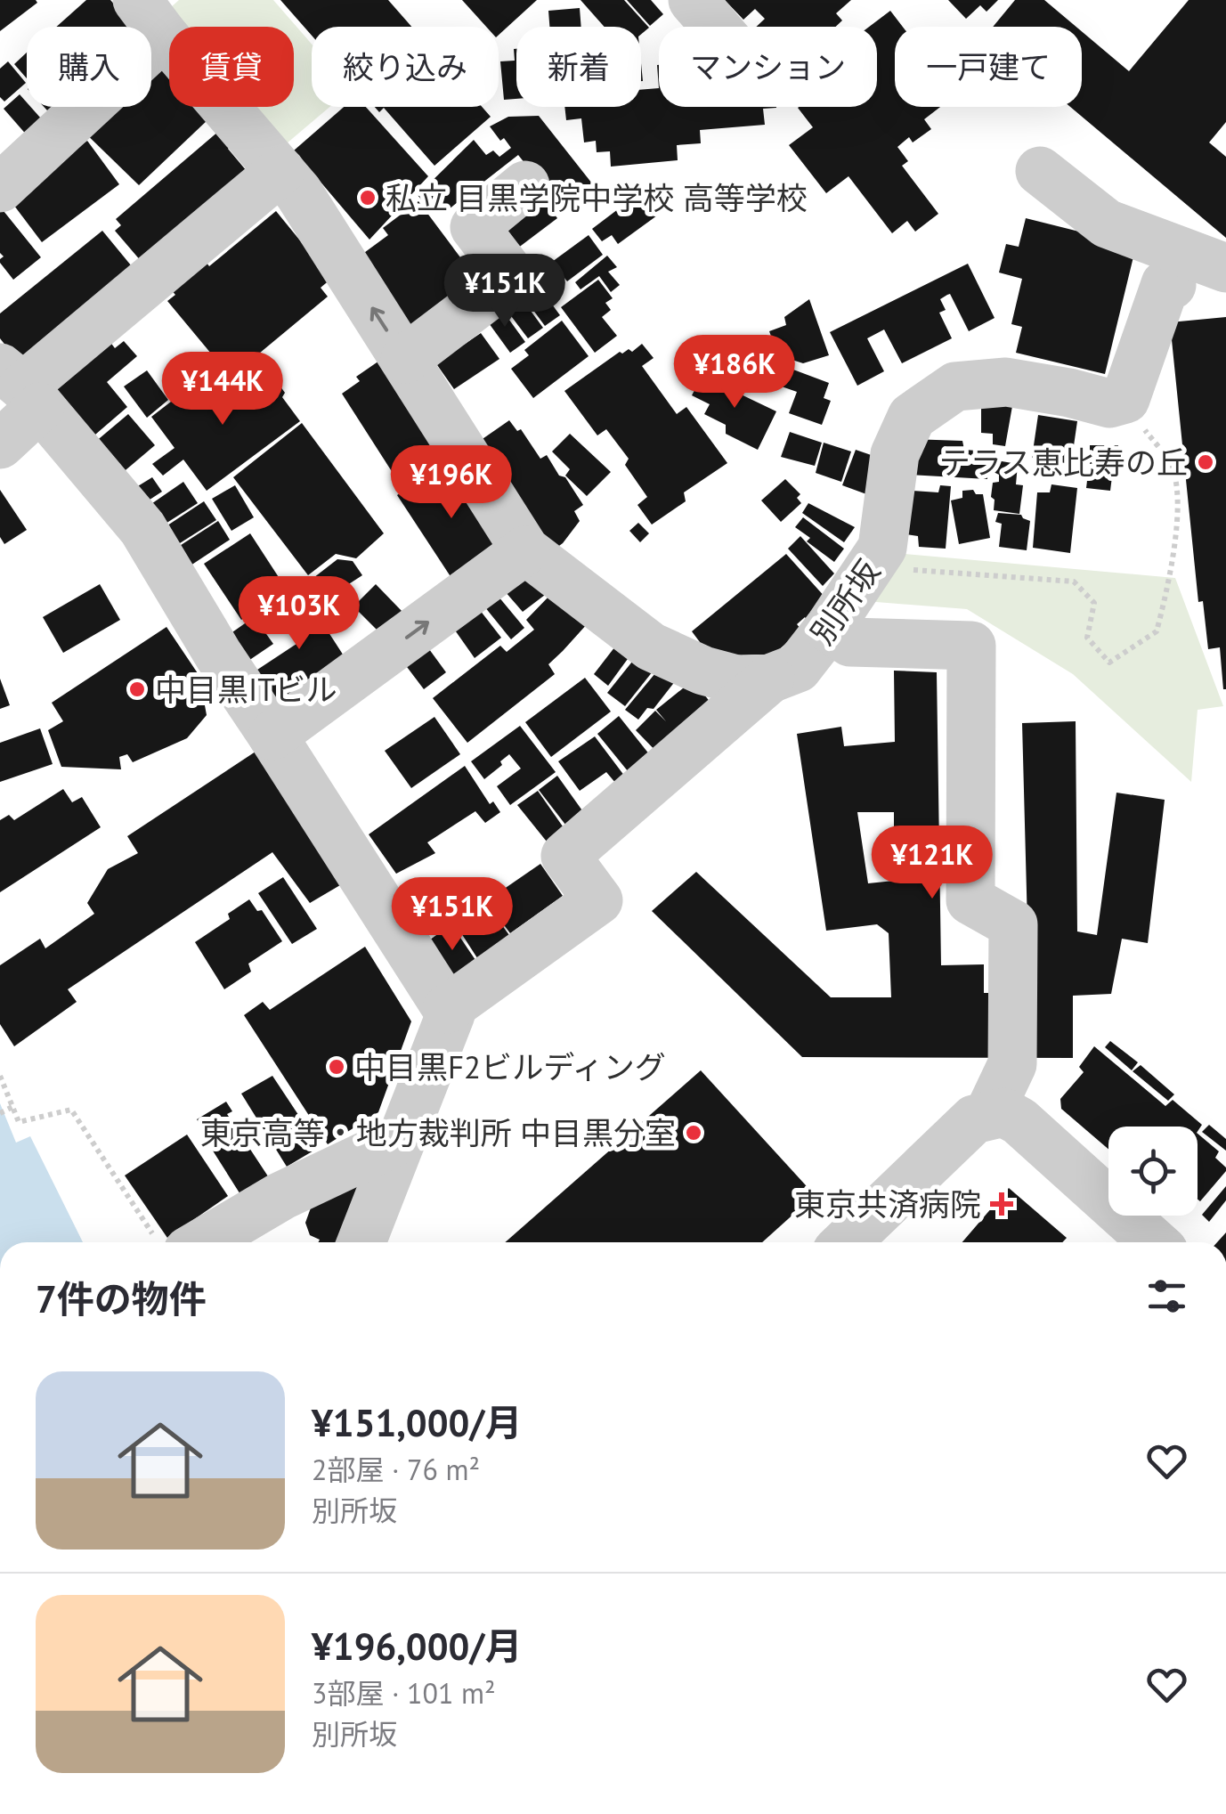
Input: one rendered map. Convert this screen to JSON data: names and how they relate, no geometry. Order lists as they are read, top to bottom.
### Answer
{
  "streets": {
    "street": ["別所坂"]
  },
  "places": {
    "other": [
      "私立 目黒学院中学校 高等学校",
      "テラス恵比寿の丘",
      "中目黒ITビル",
      "中目黒F2ビルディング",
      "東京高等・地方裁判所 中目黒分室"
    ],
    "health": ["東京共済病院"]
  },
  "page": {
    "chip": [
      "購入",
      "賃貸",
      "絞り込み",
      "新着",
      "マンション",
      "一戸建て"
    ],
    "price": [
      "¥151K",
      "¥186K",
      "¥144K",
      "¥196K",
      "¥103K",
      "¥121K",
      "¥151K"
    ],
    "heading": "7件の物件",
    "list": [
      {
        "name": "¥151,000/月",
        "note": "2部屋 · 76 m² · 別所坂"
      },
      {
        "name": "¥196,000/月",
        "note": "3部屋 · 101 m² · 別所坂"
      }
    ]
  }
}
